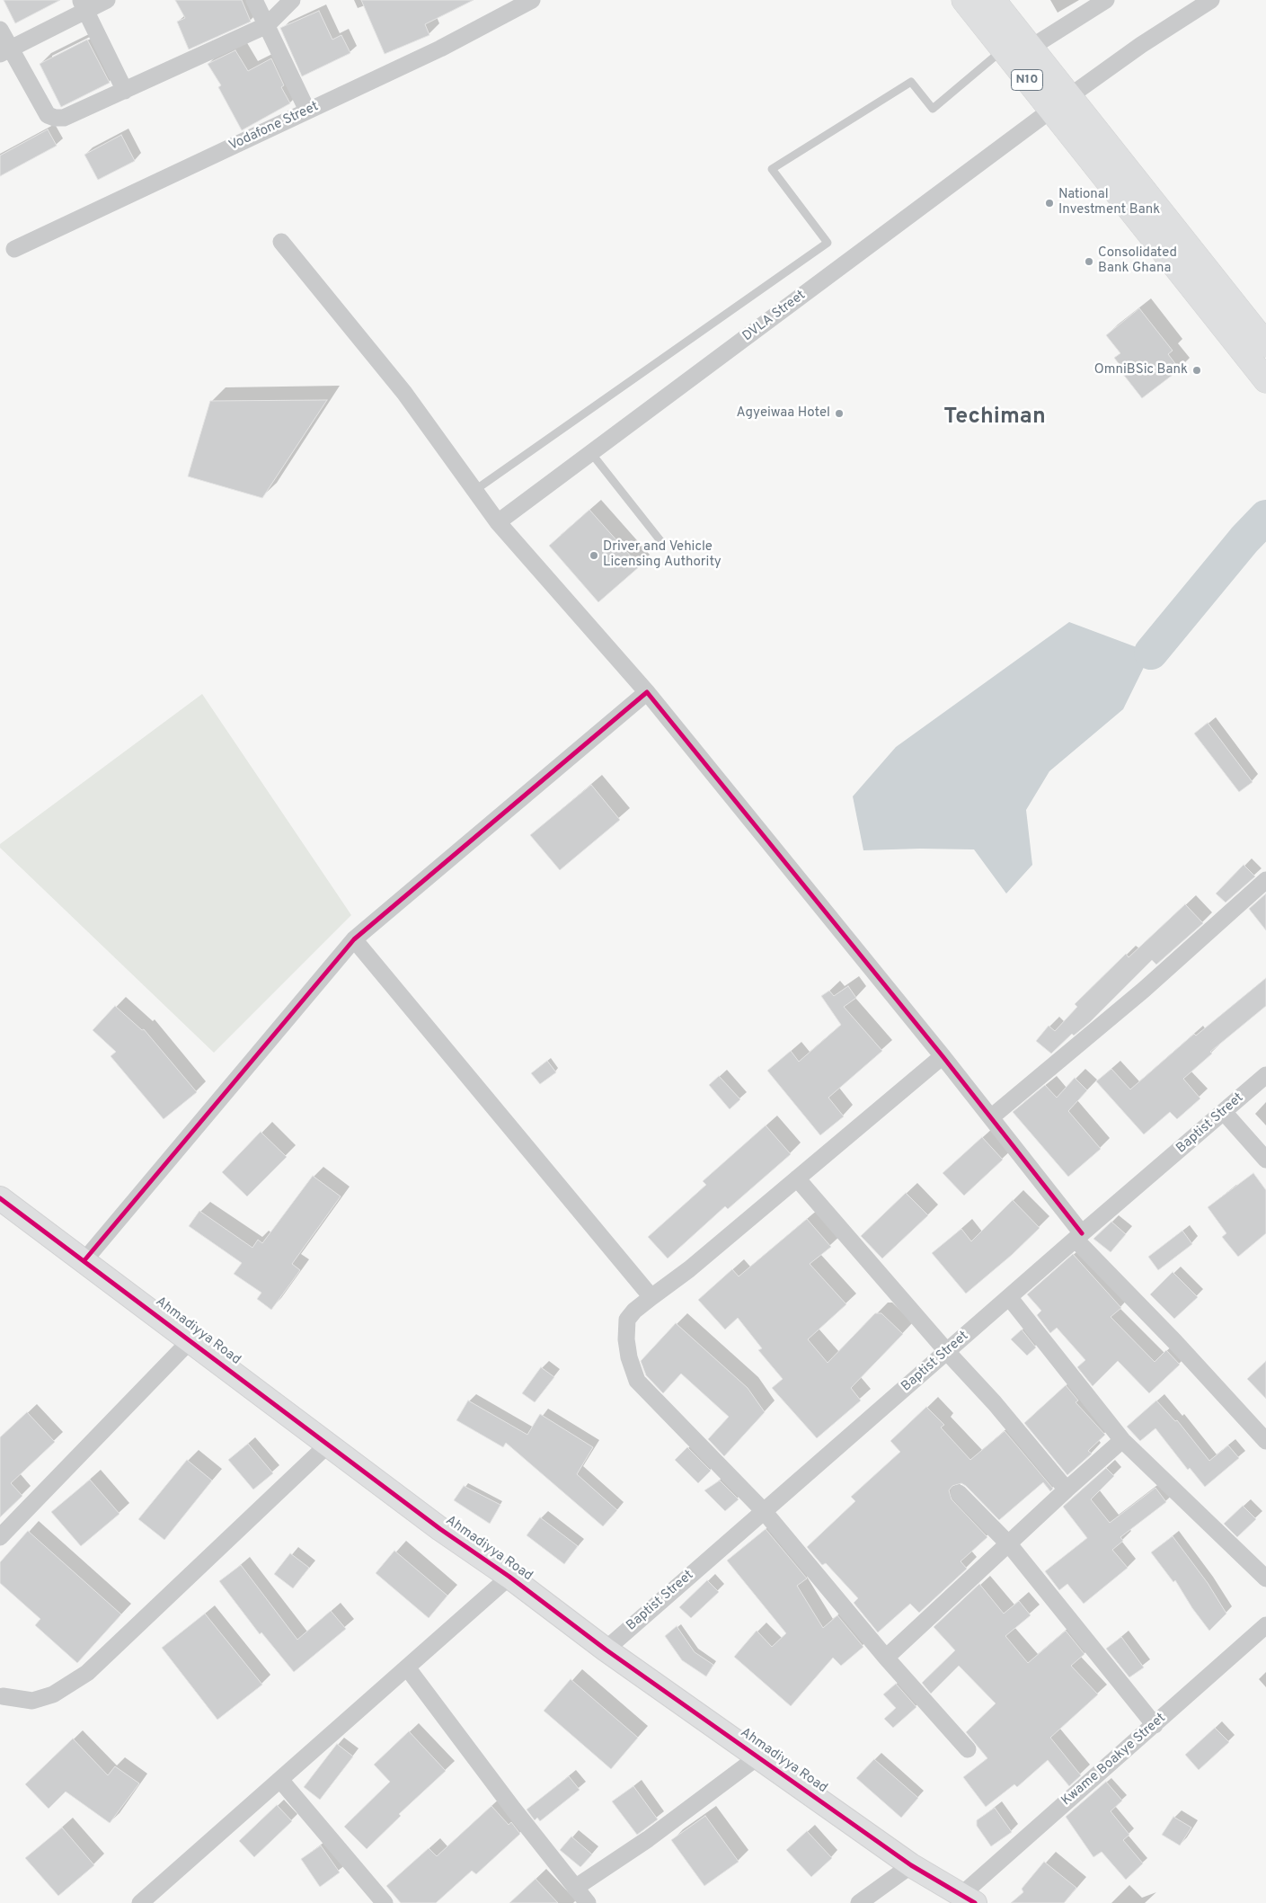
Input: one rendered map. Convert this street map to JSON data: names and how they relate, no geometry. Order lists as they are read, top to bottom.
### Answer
{
  "streets": {
    "highway": ["N10"],
    "street": [
      "Vodafone Street",
      "DVLA Street",
      "Baptist Street",
      "Ahmadiyya Road",
      "Kwame Boakye Street"
    ]
  },
  "crossings": [
    ["N10", "DVLA Street"],
    ["Baptist Street", "Ahmadiyya Road"],
    ["Ahmadiyya Road", "Kwame Boakye Street"]
  ],
  "districts": ["Techiman"],
  "places": [
    "National Investment Bank",
    "Consolidated Bank Ghana",
    "OmniBSic Bank",
    "Agyeiwaa Hotel",
    "Driver and Vehicle Licensing Authority"
  ]
}
